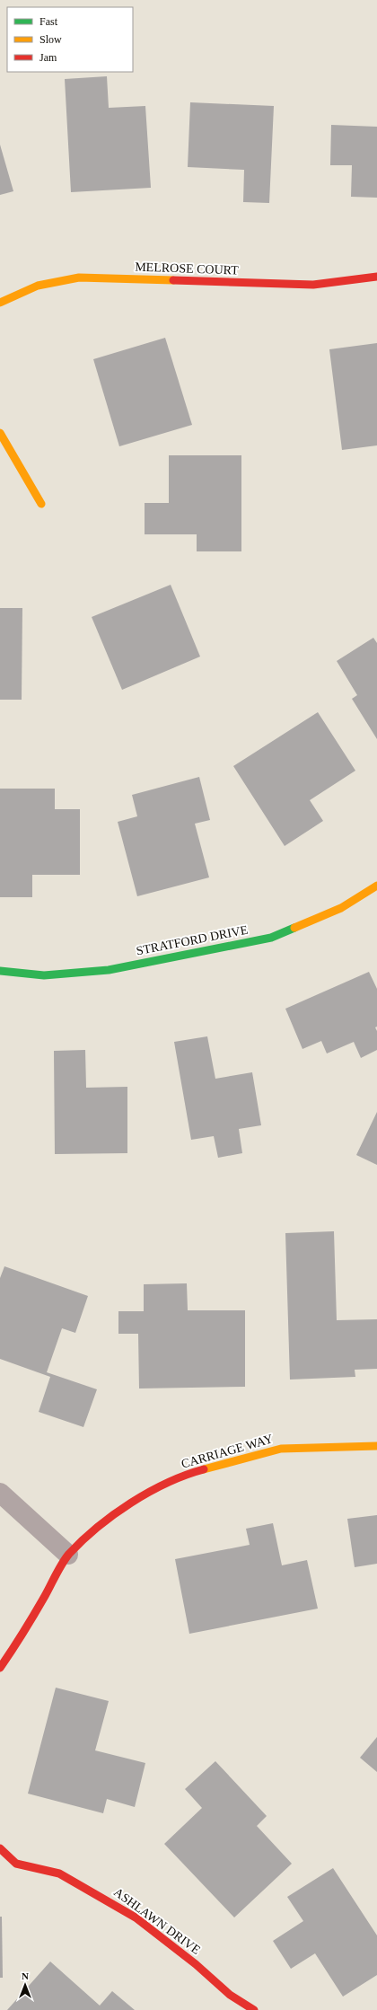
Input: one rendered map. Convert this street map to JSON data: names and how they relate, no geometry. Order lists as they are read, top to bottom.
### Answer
{
  "streets": {
    "street": [
      "MELROSE COURT",
      "STRATFORD DRIVE",
      "CARRIAGE WAY",
      "ASHLAWN DRIVE"
    ]
  },
  "legend": ["Fast", "Slow", "Jam"],
  "north": "top"
}
